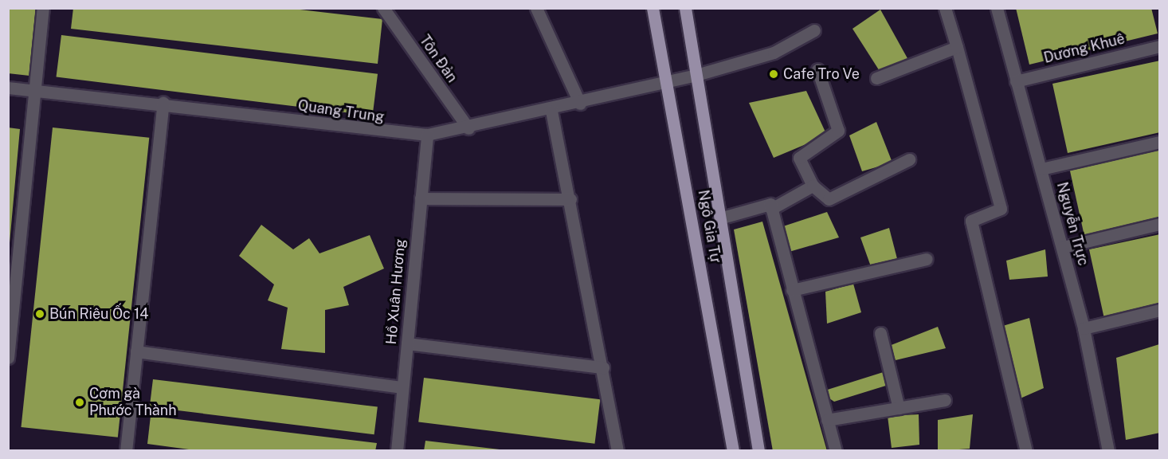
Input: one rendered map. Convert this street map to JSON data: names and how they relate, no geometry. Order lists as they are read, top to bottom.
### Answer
{
  "streets": {
    "main road": ["Ngô Gia Tự"],
    "street": [
      "Dương Khuê",
      "Tôn Đản",
      "Quang Trung",
      "Nguyễn Trực",
      "Hồ Xuân Hương"
    ]
  },
  "crossings": [
    ["Dương Khuê", "Nguyễn Trực"],
    ["Tôn Đản", "Quang Trung"],
    ["Quang Trung", "Ngô Gia Tự"],
    ["Quang Trung", "Hồ Xuân Hương"]
  ],
  "places": ["Cafe Tro Ve", "Bún Riêu Ốc 14", "Cơm gà Phước Thành"]
}
